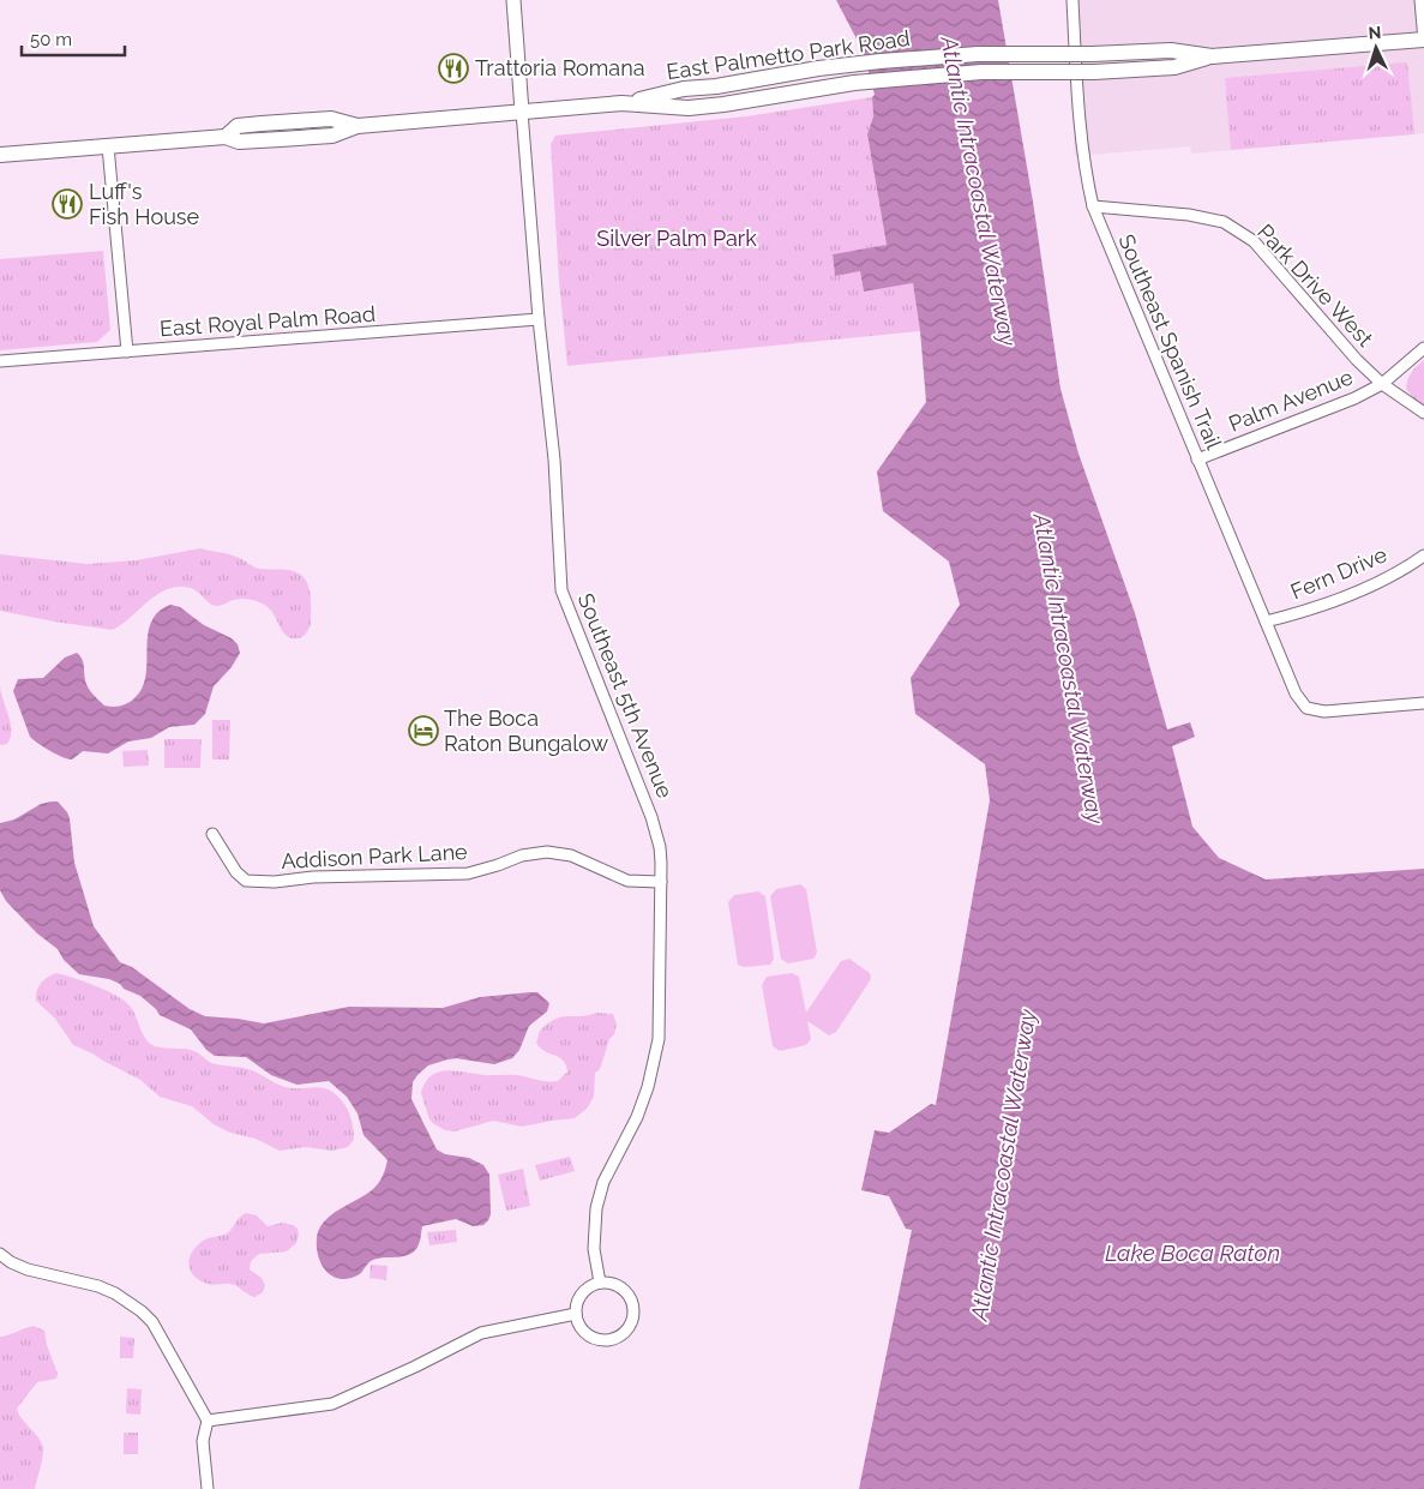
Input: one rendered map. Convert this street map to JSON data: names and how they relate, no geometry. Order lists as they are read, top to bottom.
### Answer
{
  "streets": {
    "main road": ["East Palmetto Park Road"],
    "street": [
      "Park Drive West",
      "East Royal Palm Road",
      "Southeast Spanish Trail",
      "Palm Avenue",
      "Fern Drive",
      "Southeast 5th Avenue",
      "Addison Park Lane"
    ]
  },
  "crossings": [
    ["East Palmetto Park Road", "Southeast 5th Avenue"],
    ["Park Drive West", "Southeast Spanish Trail"],
    ["Park Drive West", "Palm Avenue"],
    ["East Royal Palm Road", "Southeast 5th Avenue"],
    ["Southeast Spanish Trail", "Palm Avenue"],
    ["Southeast Spanish Trail", "Fern Drive"],
    ["Southeast 5th Avenue", "Addison Park Lane"]
  ],
  "water": ["Atlantic Intracoastal Waterway", "Lake Boca Raton"],
  "parks": ["Silver Palm Park"],
  "places": {
    "restaurant": ["Trattoria Romana", "Luff's Fish House"],
    "hotel": ["The Boca Raton Bungalow"]
  },
  "scale_bar": "50 m",
  "north": "top"
}
